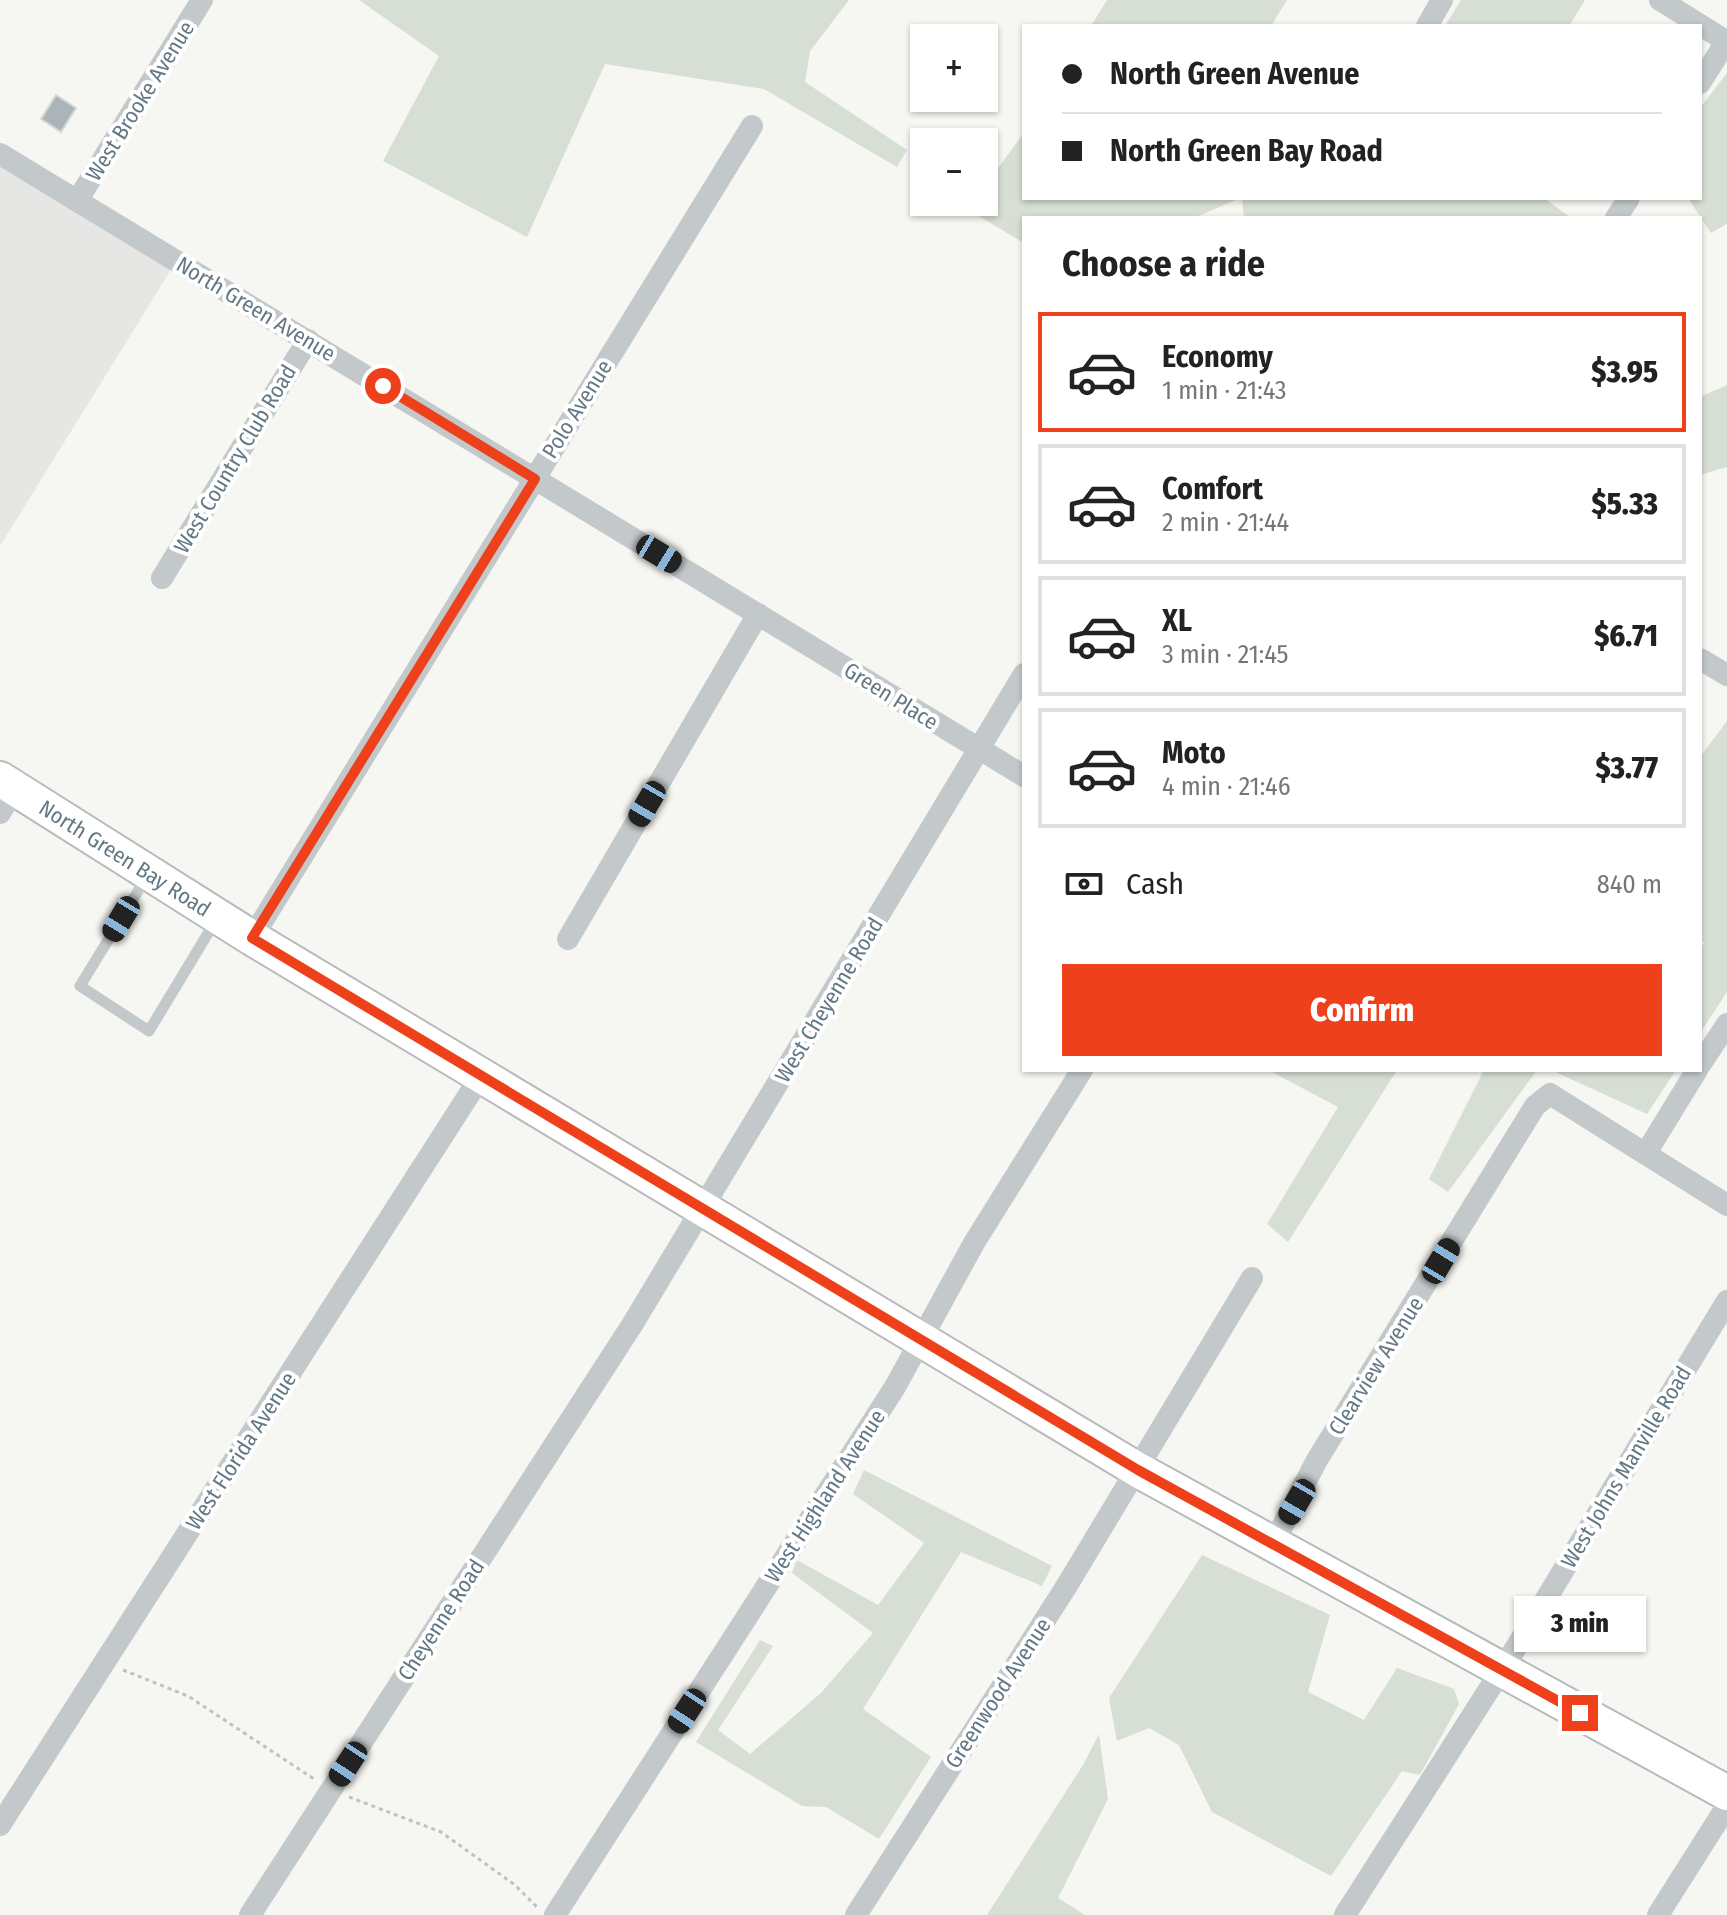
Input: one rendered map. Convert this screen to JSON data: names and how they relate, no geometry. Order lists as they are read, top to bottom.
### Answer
{
  "streets": {
    "main road": ["North Green Bay Road"],
    "street": [
      "West Brooke Avenue",
      "North Green Avenue",
      "Polo Avenue",
      "West Country Club Road",
      "Green Place",
      "West Cheyenne Road",
      "Clearview Avenue",
      "West Florida Avenue",
      "West Johns Manville Road",
      "West Highland Avenue",
      "Cheyenne Road",
      "Greenwood Avenue"
    ]
  },
  "crossings": [
    ["West Brooke Avenue", "North Green Avenue"],
    ["North Green Avenue", "Polo Avenue"],
    ["North Green Avenue", "West Country Club Road"],
    ["North Green Avenue", "Green Place"],
    ["Polo Avenue", "North Green Bay Road"],
    ["Green Place", "West Cheyenne Road"],
    ["North Green Bay Road", "West Cheyenne Road"],
    ["North Green Bay Road", "West Florida Avenue"],
    ["North Green Bay Road", "West Highland Avenue"],
    ["West Cheyenne Road", "Cheyenne Road"]
  ],
  "page": {
    "map_buttons": ["+", "−"],
    "banner": ["North Green Avenue", "North Green Bay Road"],
    "heading": "Choose a ride",
    "list": [
      {
        "name": "Economy",
        "note": "1 min · 21:43",
        "value": "$3.95"
      },
      {
        "name": "Comfort",
        "note": "2 min · 21:44",
        "value": "$5.33"
      },
      {
        "name": "XL",
        "note": "3 min · 21:45",
        "value": "$6.71"
      },
      {
        "name": "Moto",
        "note": "4 min · 21:46",
        "value": "$3.77"
      }
    ],
    "pay": ["Cash", "840 m"],
    "buttons": "Confirm",
    "bubble": "3 min"
  }
}
